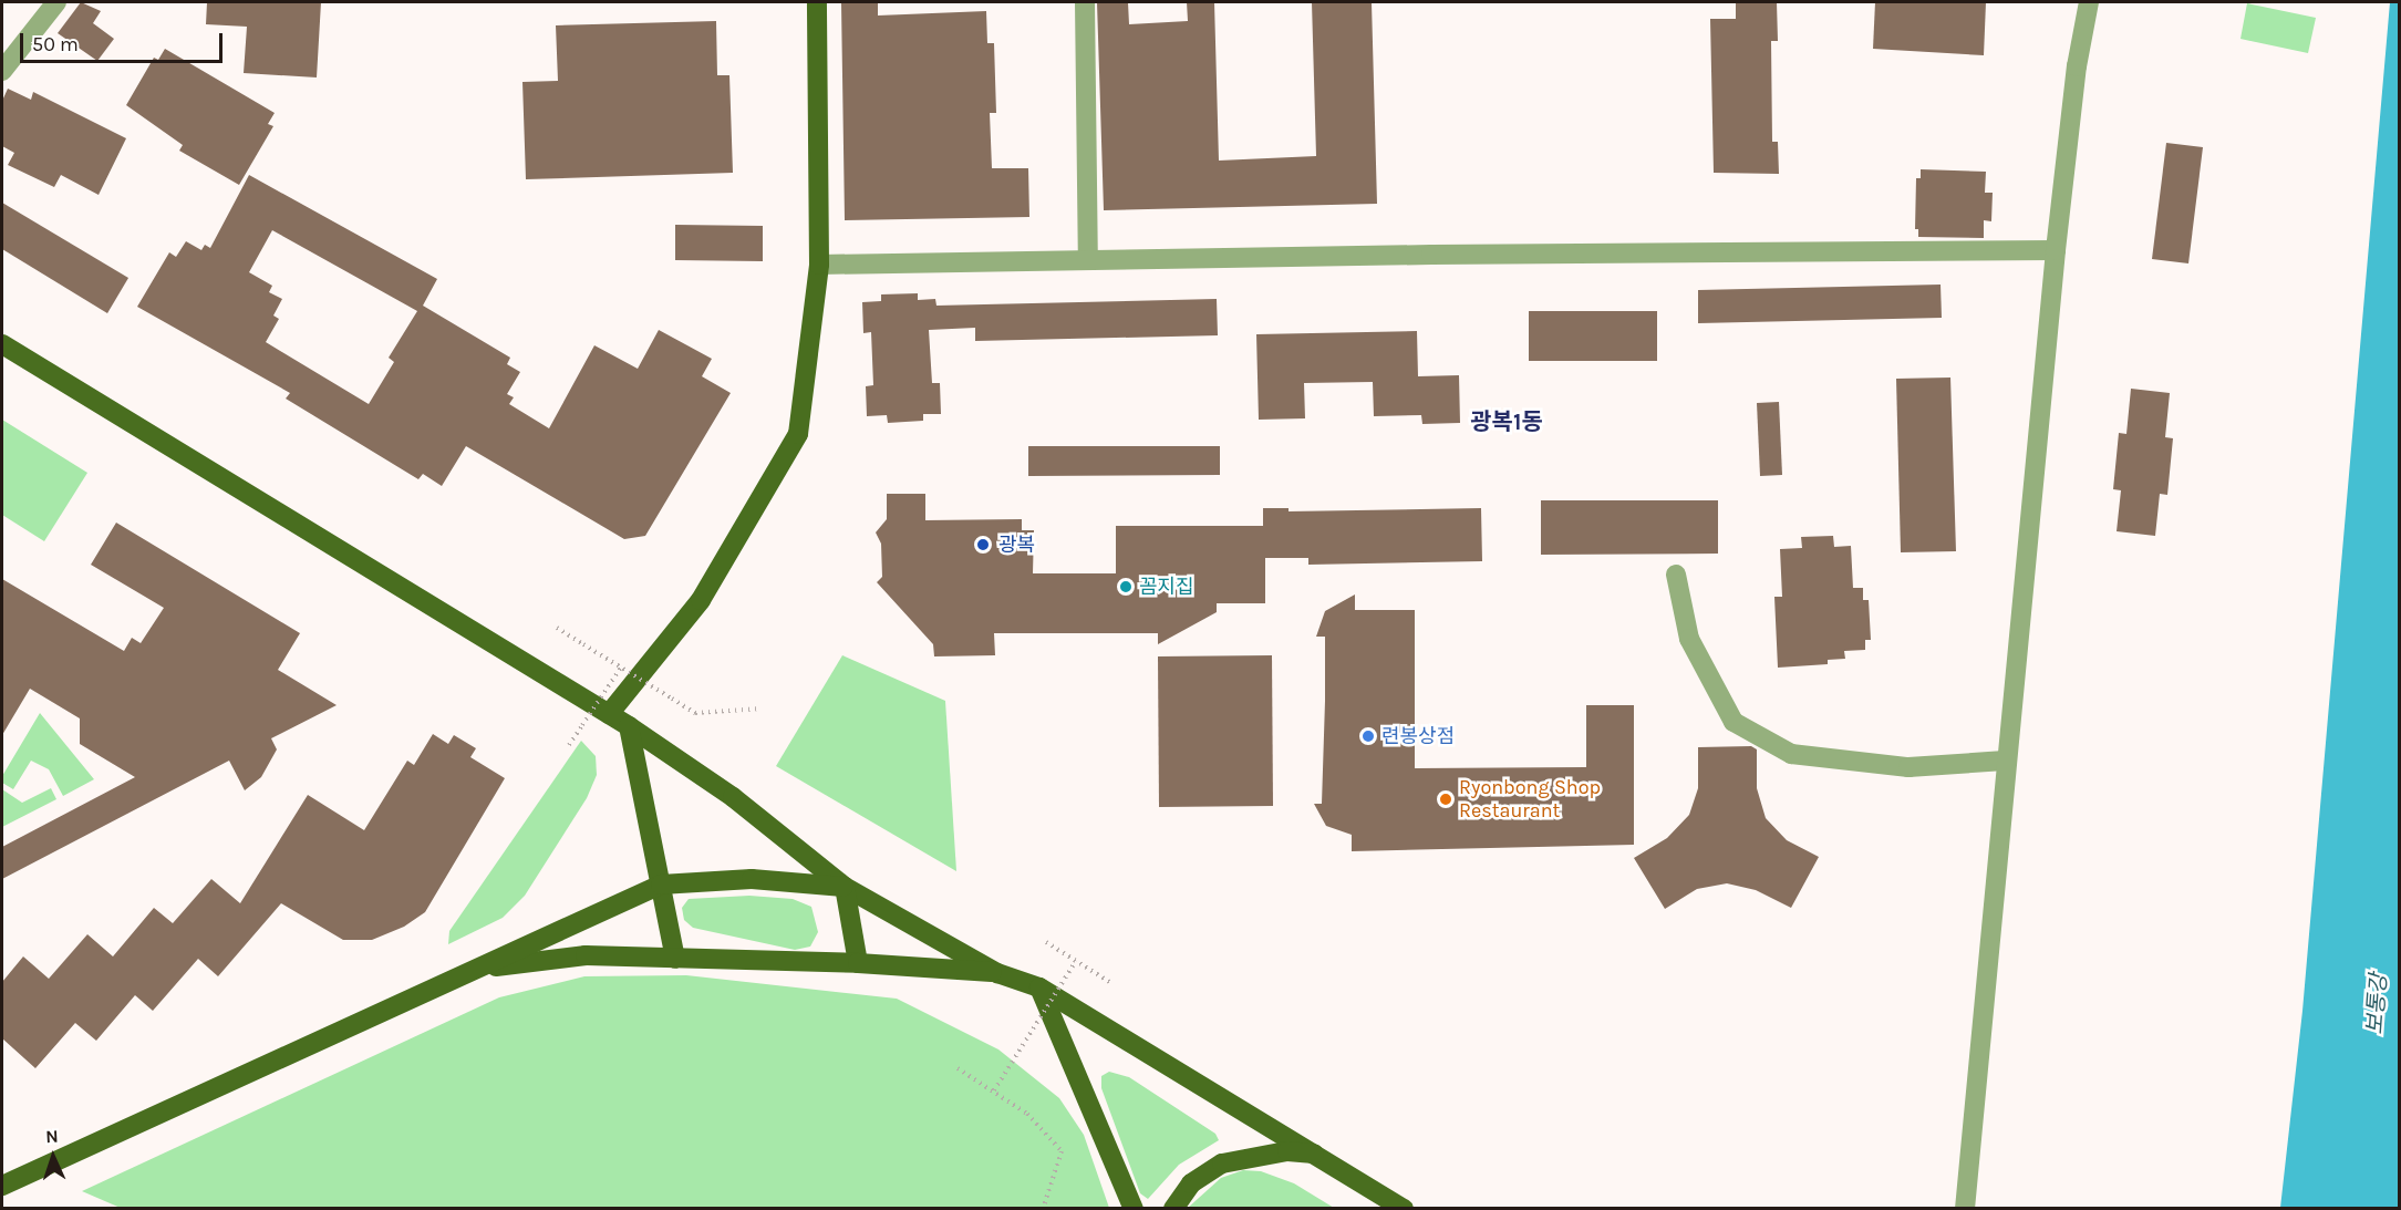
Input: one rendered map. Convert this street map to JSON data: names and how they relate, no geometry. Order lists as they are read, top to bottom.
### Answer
{
  "districts": ["광복1동"],
  "water": ["보통강"],
  "places": [
    "광복",
    "꼼지집",
    "련봉상점",
    "Ryonbong Shop Restaurant"
  ],
  "scale_bar": "50 m",
  "north": "top"
}
